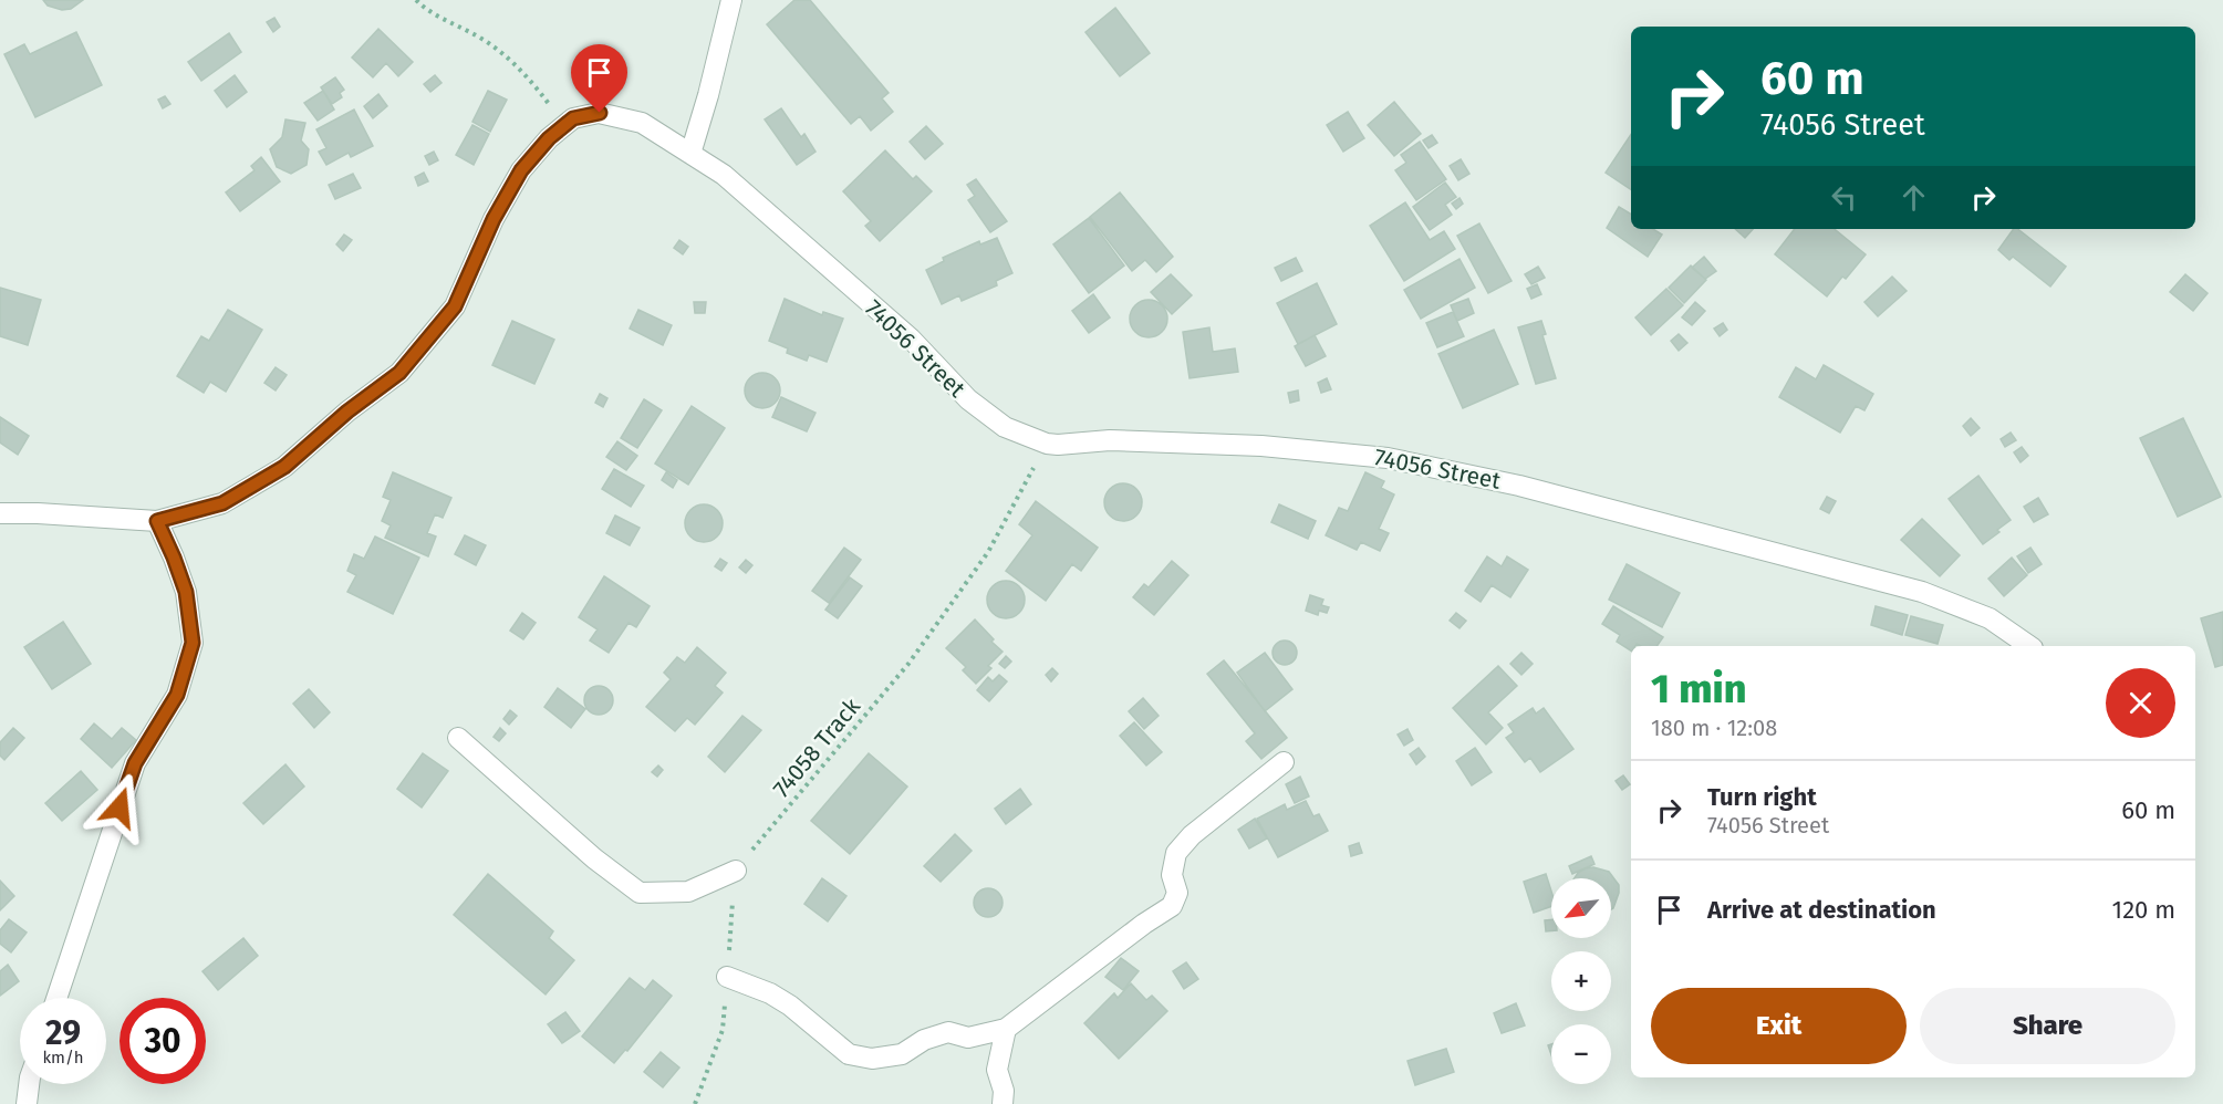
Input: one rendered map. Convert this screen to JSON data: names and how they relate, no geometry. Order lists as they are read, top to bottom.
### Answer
{
  "streets": {
    "street": ["74056 Street"],
    "path": ["74058 Track"]
  },
  "crossings": [
    ["74056 Street", "74058 Track"]
  ],
  "north": "bottom left",
  "page": {
    "turn": ["60 m", "74056 Street"],
    "heading": ["1 min", "180 m · 12:08"],
    "list": [
      {
        "name": "Turn right",
        "note": "74056 Street",
        "value": "60 m"
      },
      {
        "name": "Arrive at destination",
        "value": "120 m"
      }
    ],
    "map_buttons": ["+", "−"],
    "buttons": ["Exit", "Share"],
    "speed": "29 km/h",
    "limit": "30"
  }
}
